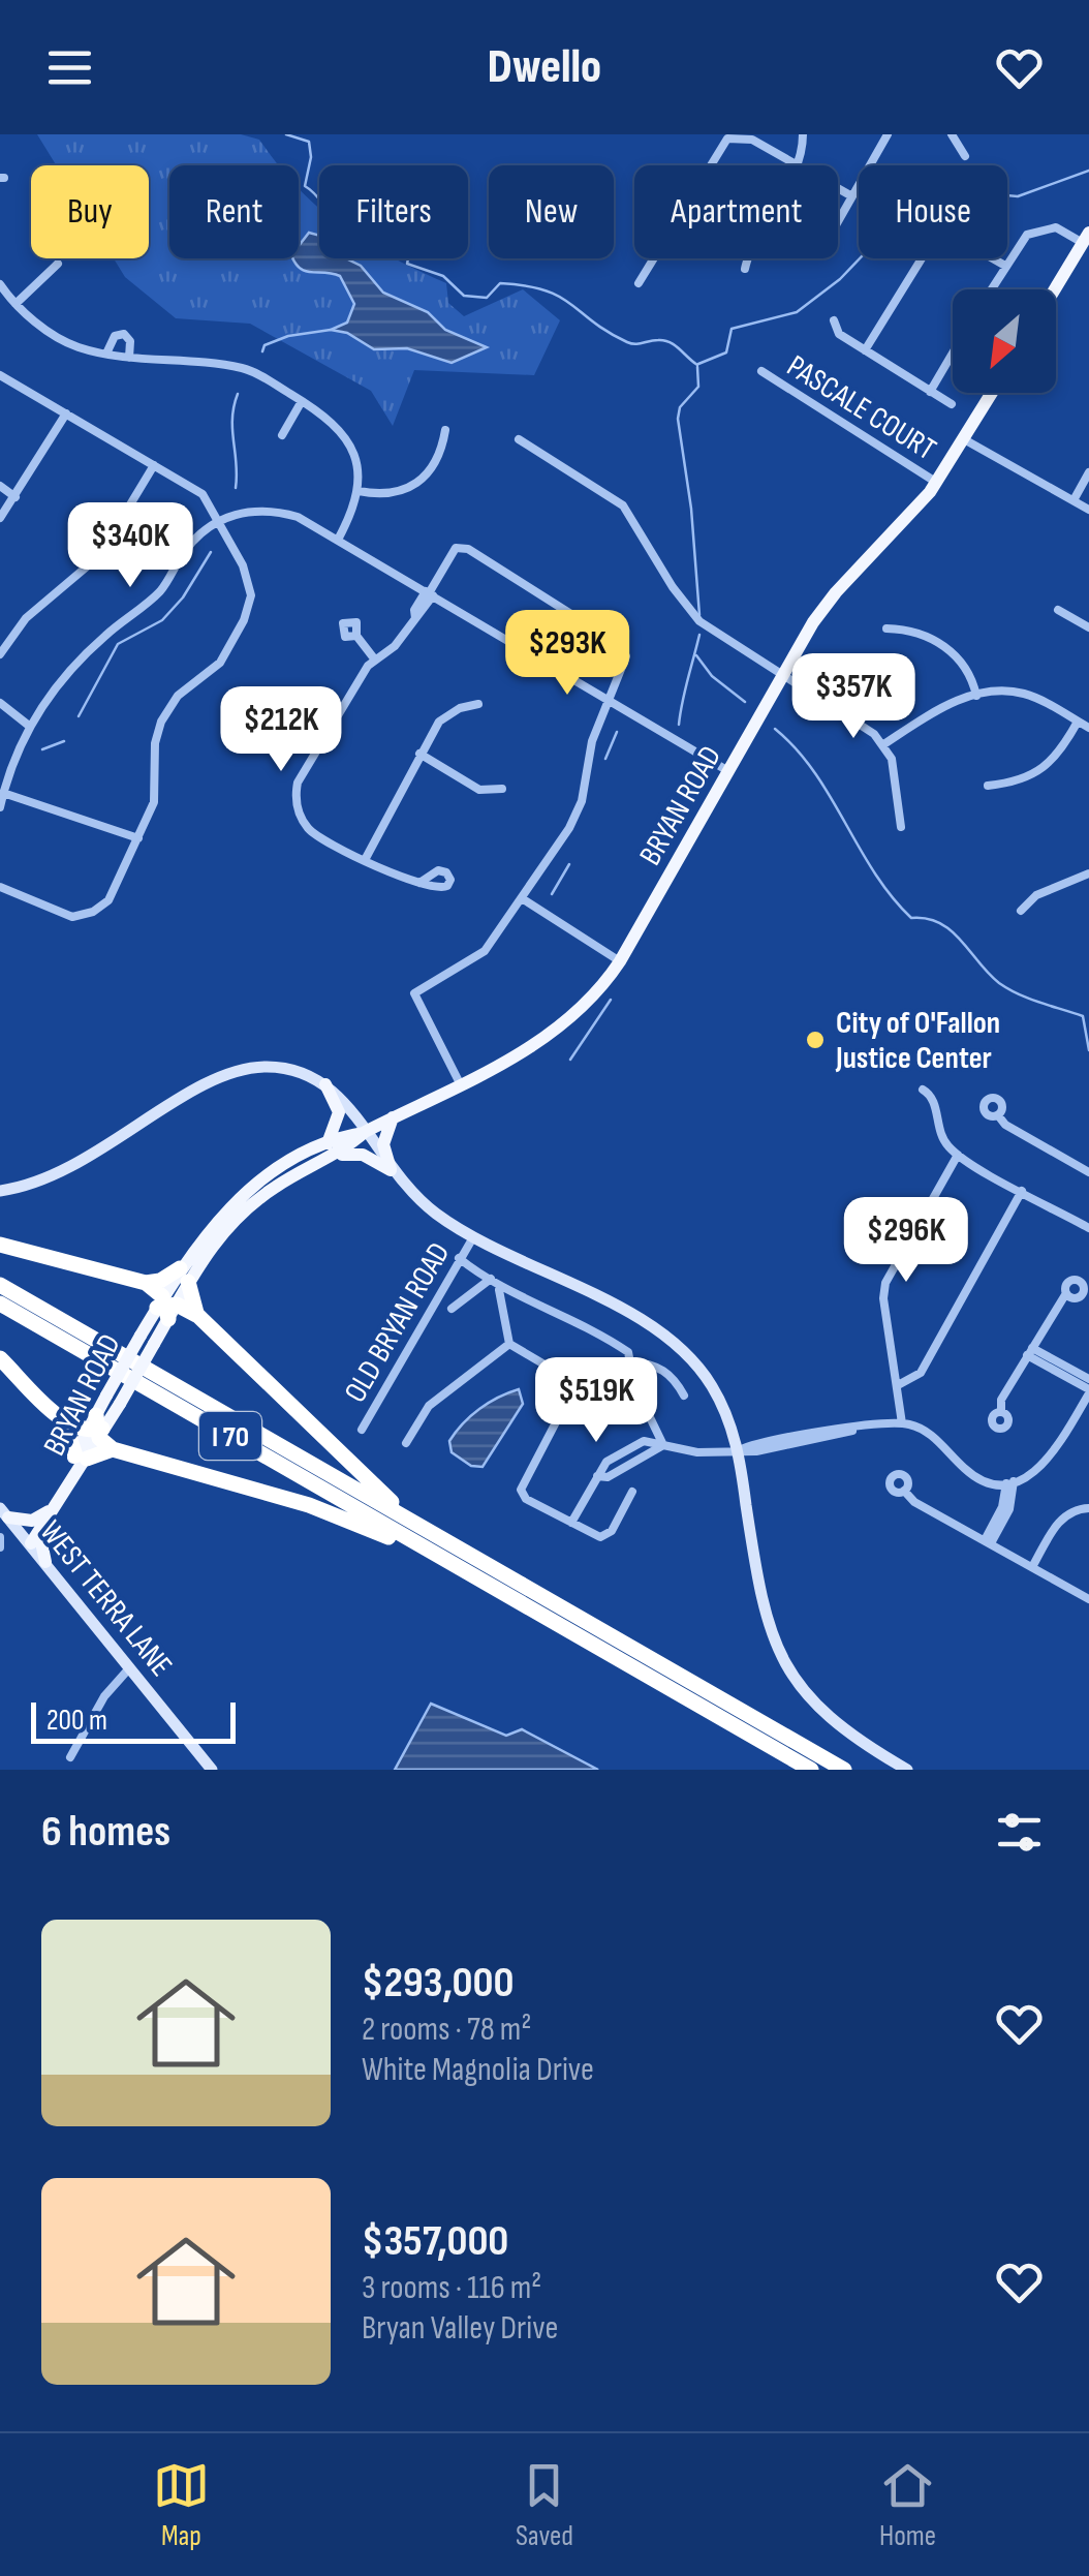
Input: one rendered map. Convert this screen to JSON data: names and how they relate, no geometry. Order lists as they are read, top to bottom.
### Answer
{
  "streets": {
    "highway": ["I 70"],
    "main road": ["BRYAN ROAD"],
    "street": ["PASCALE COURT", "OLD BRYAN ROAD", "WEST TERRA LANE"]
  },
  "crossings": [
    ["PASCALE COURT", "BRYAN ROAD"],
    ["BRYAN ROAD", "WEST TERRA LANE"]
  ],
  "places": ["City of O'Fallon Justice Center"],
  "scale_bar": "200 m",
  "north": "bottom left",
  "page": {
    "header": "Dwello",
    "chip": [
      "Buy",
      "Rent",
      "Filters",
      "New",
      "Apartment",
      "House"
    ],
    "price": [
      "$340K",
      "$293K",
      "$357K",
      "$212K",
      "$296K",
      "$519K"
    ],
    "scale": "200 m",
    "heading": "6 homes",
    "list": [
      {
        "name": "$293,000",
        "note": "2 rooms · 78 m² · White Magnolia Drive"
      },
      {
        "name": "$357,000",
        "note": "3 rooms · 116 m² · Bryan Valley Drive"
      }
    ],
    "tabs": ["Map", "Saved", "Home"]
  }
}
